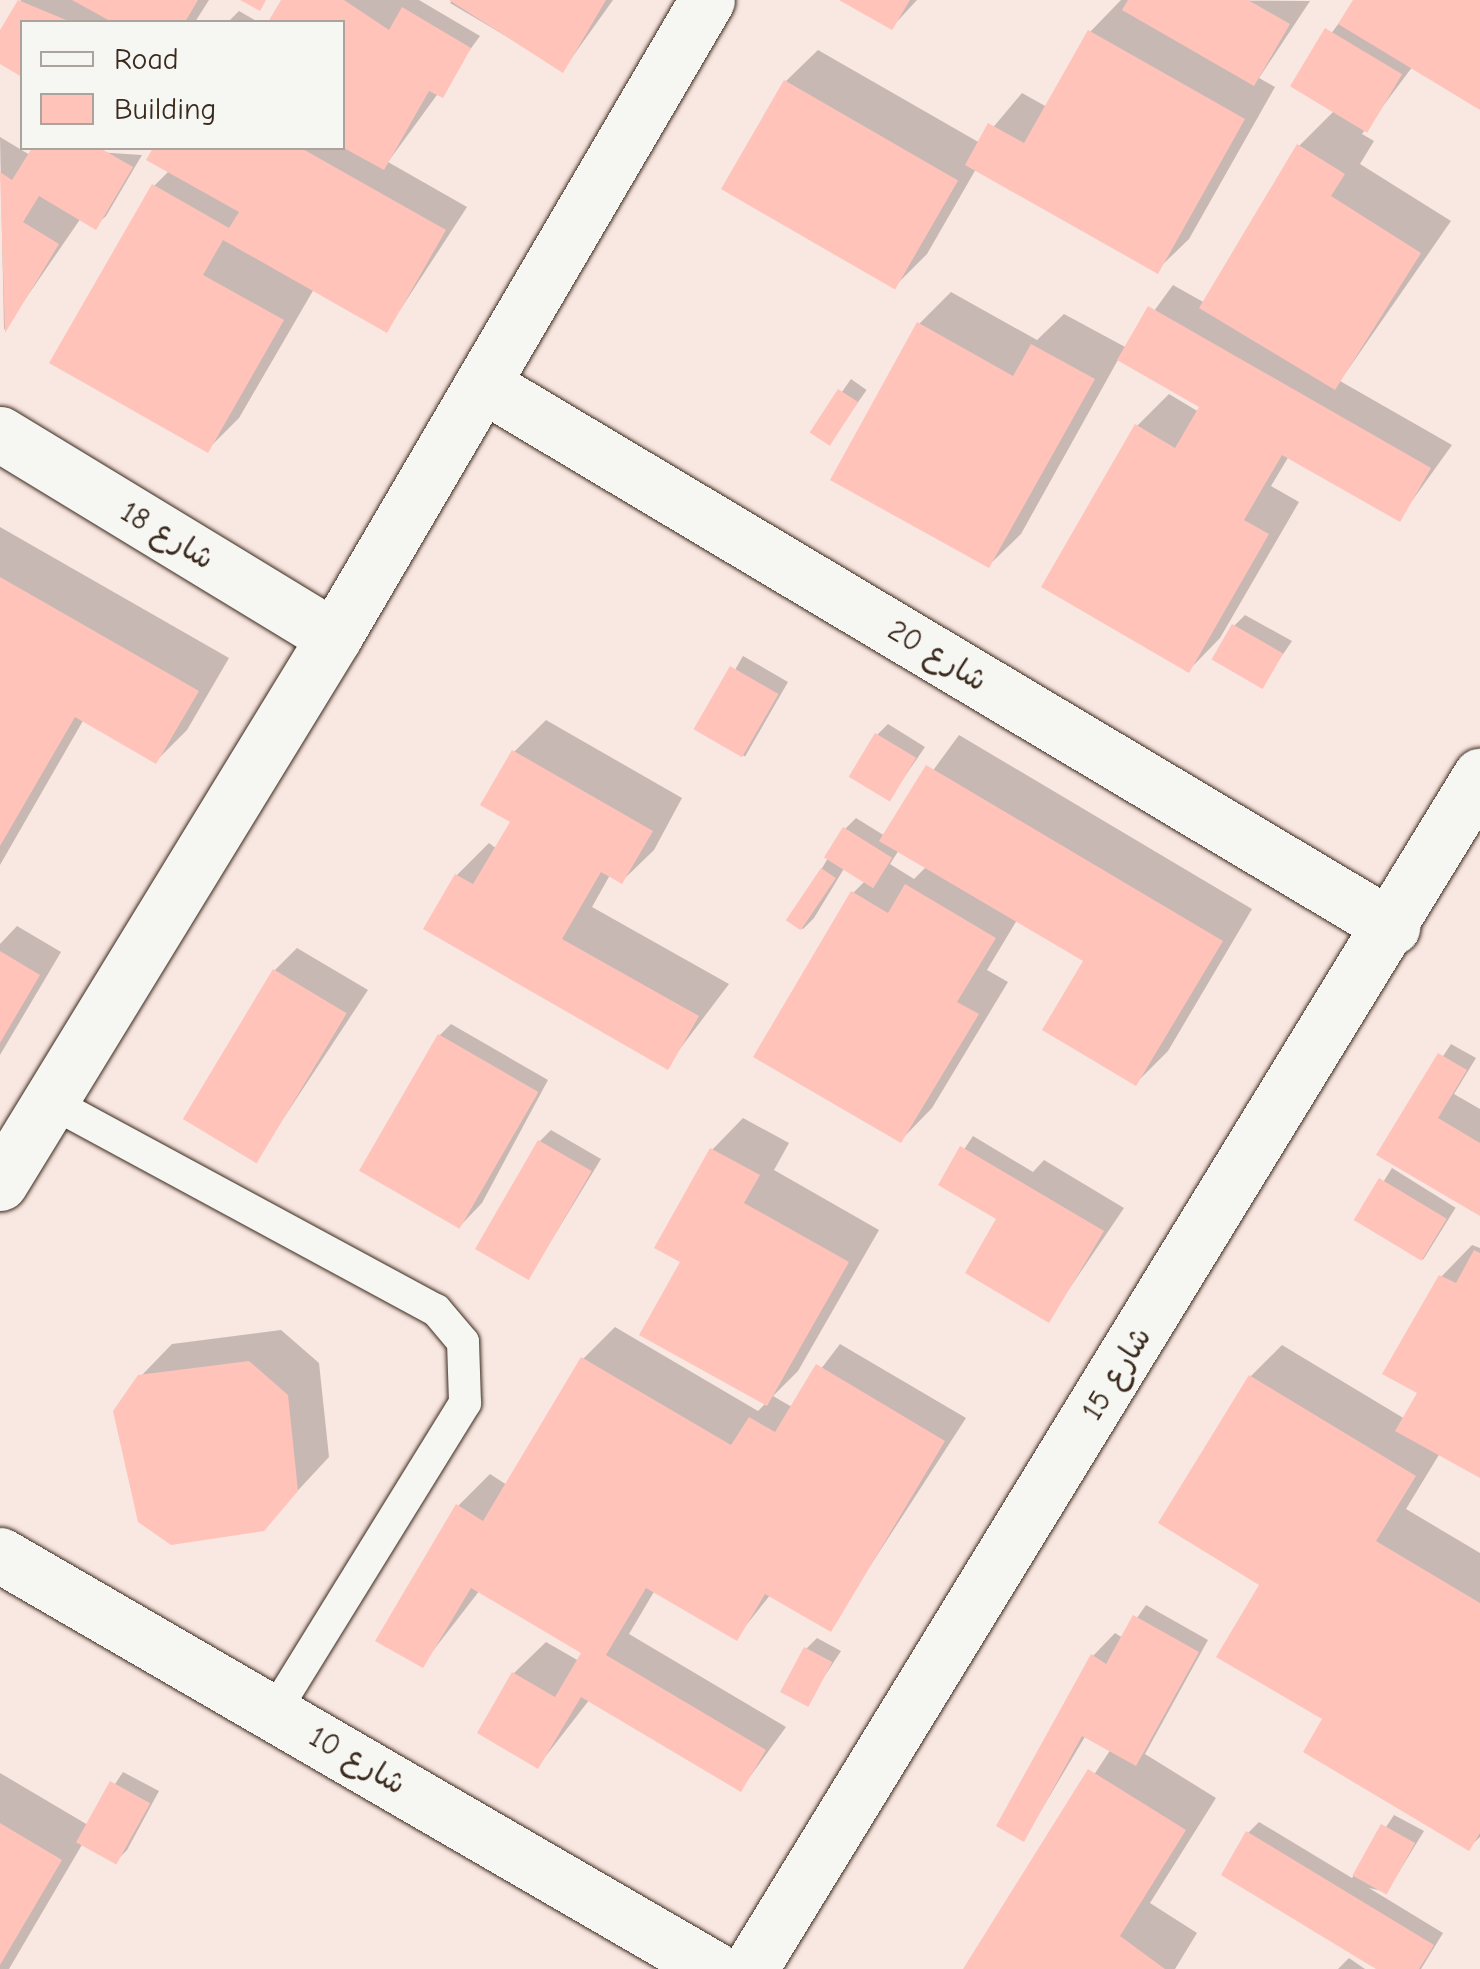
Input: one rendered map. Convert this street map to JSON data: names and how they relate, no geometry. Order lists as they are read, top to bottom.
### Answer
{
  "streets": {
    "street": [
      "شارع 18",
      "شارع 20",
      "شارع 15",
      "شارع 10"
    ]
  },
  "crossings": [
    ["شارع 20", "شارع 15"]
  ],
  "legend": ["Road", "Building"]
}
